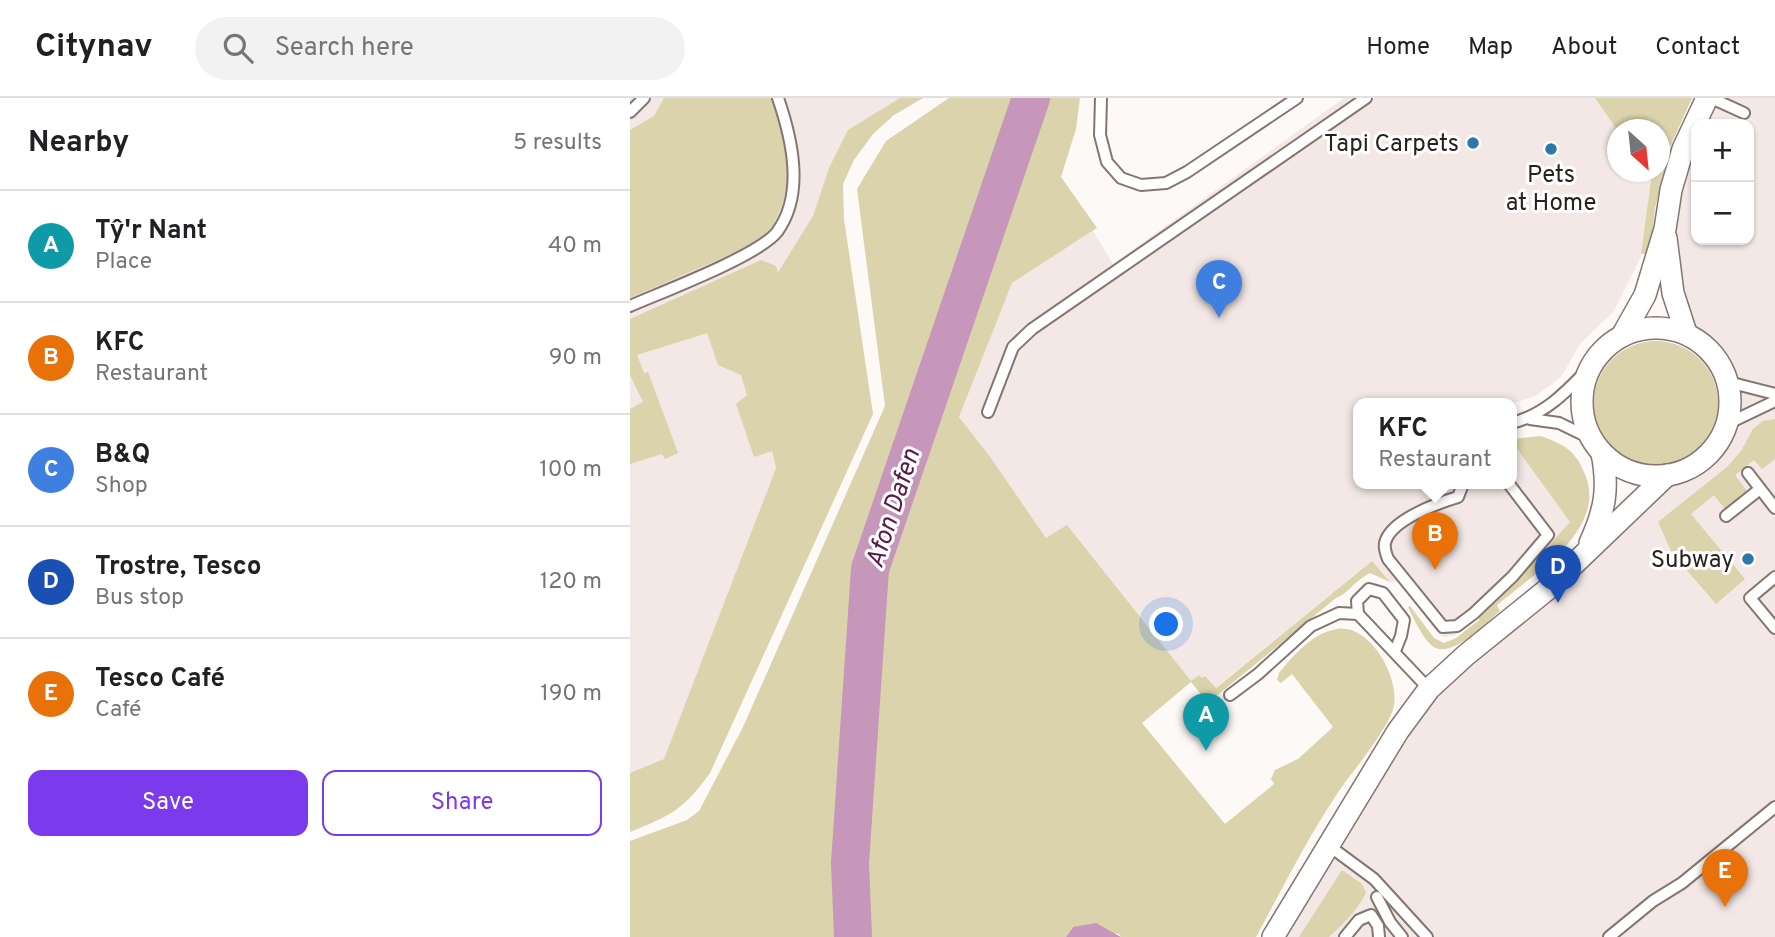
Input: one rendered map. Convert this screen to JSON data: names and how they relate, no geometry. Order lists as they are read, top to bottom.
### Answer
{
  "water": ["Afon Dafen"],
  "places": ["Tapi Carpets", "Pets at Home", "Subway"],
  "north": "bottom right",
  "page": {
    "header": "Citynav",
    "search": "Search here",
    "nav": [
      "Home",
      "Map",
      "About",
      "Contact"
    ],
    "heading": ["Nearby", "5 results"],
    "map_buttons": ["+", "−"],
    "list": [
      {
        "mark": "A",
        "name": "Tŷ'r Nant",
        "note": "Place",
        "value": "40 m"
      },
      {
        "mark": "B",
        "name": "KFC",
        "note": "Restaurant",
        "value": "90 m"
      },
      {
        "mark": "C",
        "name": "B&Q",
        "note": "Shop",
        "value": "100 m"
      },
      {
        "mark": "D",
        "name": "Trostre, Tesco",
        "note": "Bus stop",
        "value": "120 m"
      },
      {
        "mark": "E",
        "name": "Tesco Café",
        "note": "Café",
        "value": "190 m"
      }
    ],
    "pins": [
      "C",
      "B",
      "D",
      "A",
      "E"
    ],
    "popup": ["KFC", "Restaurant"],
    "buttons": ["Save", "Share"]
  }
}
